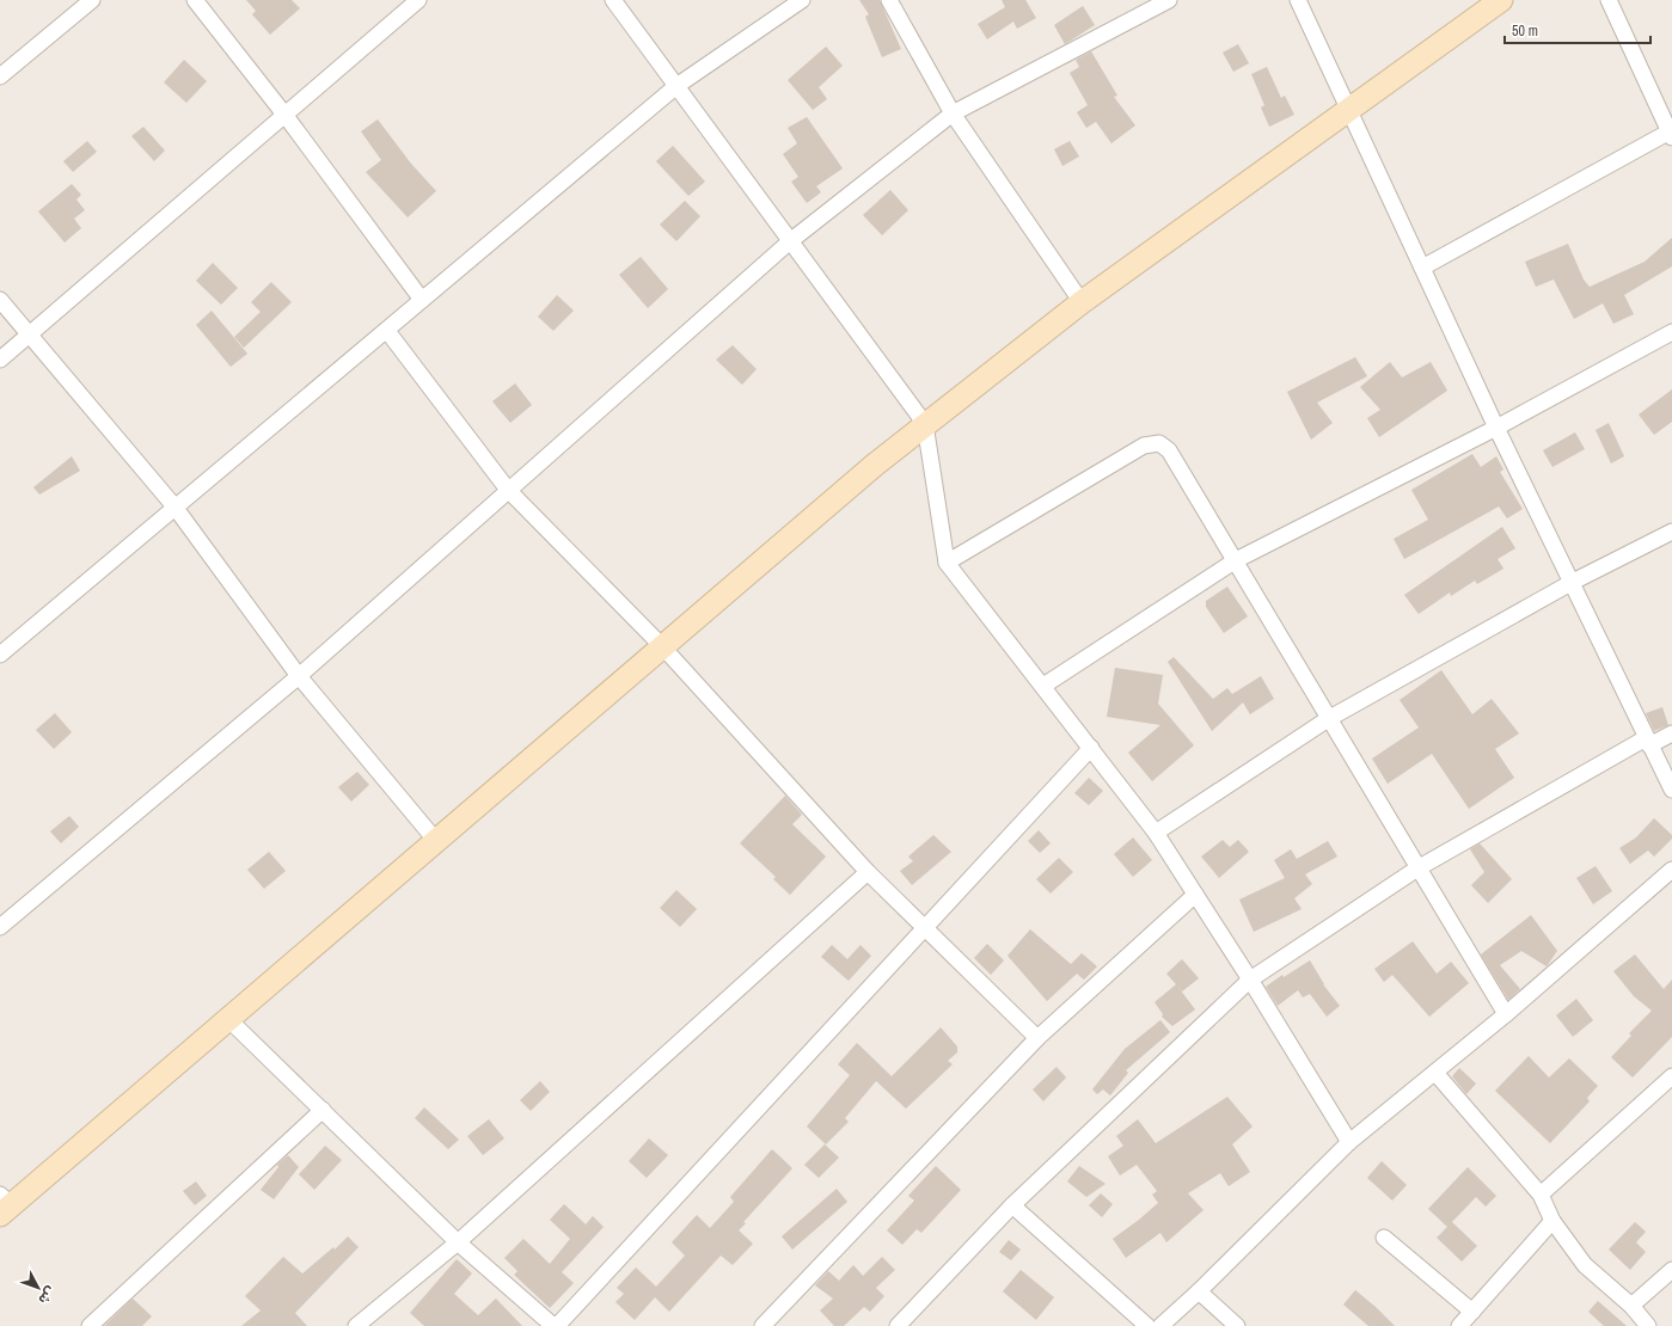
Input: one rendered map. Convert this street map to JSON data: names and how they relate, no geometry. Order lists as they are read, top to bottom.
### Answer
{
  "scale_bar": "50 m",
  "north": "bottom right"
}
